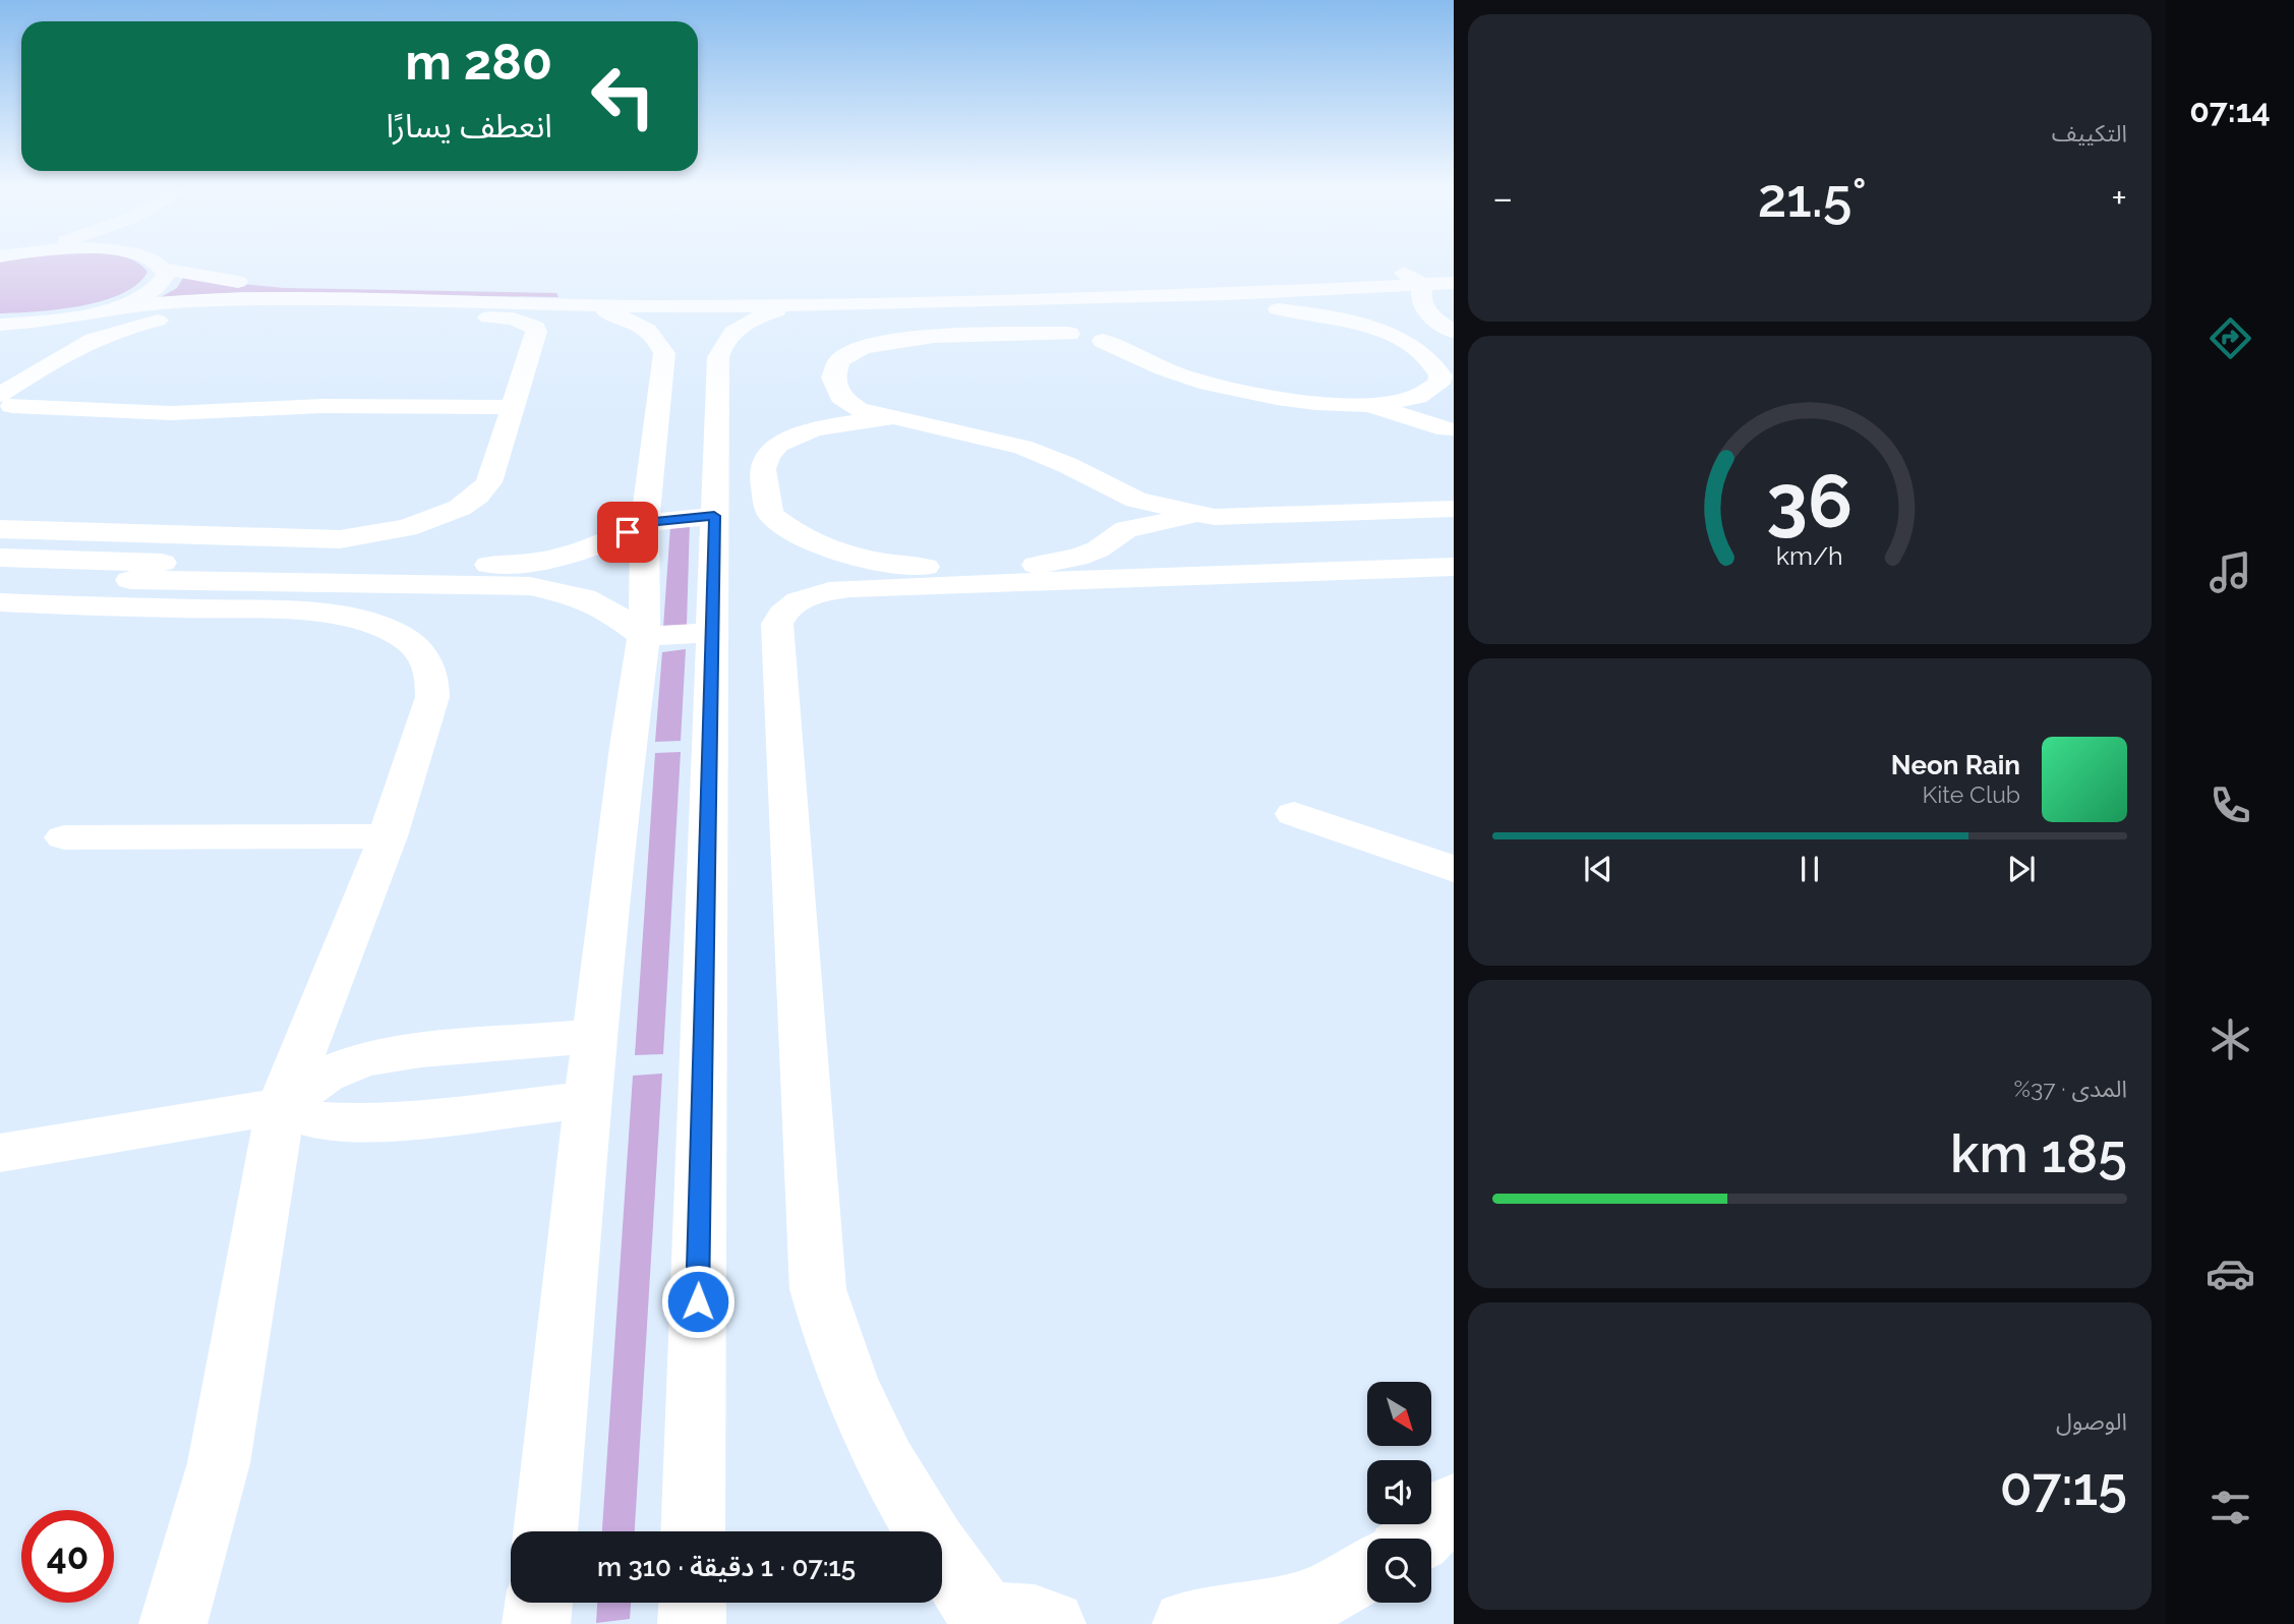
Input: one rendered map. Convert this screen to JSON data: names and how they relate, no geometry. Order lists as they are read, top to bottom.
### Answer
{
  "north": "bottom right",
  "page": {
    "tabs": "07:14",
    "tile": [
      "التكييف",
      ["المدى · 37%", "185 km"],
      ["الوصول", "07:15"]
    ],
    "turn": ["280 m", "انعطف يسارًا"],
    "heat": ["−", "21.5°", "+"],
    "song": ["Neon Rain", "Kite Club"],
    "limit": "40",
    "trip": "07:15 · 1 دقيقة · 310 m",
    "gauge": ["36", "km/h"]
  }
}
